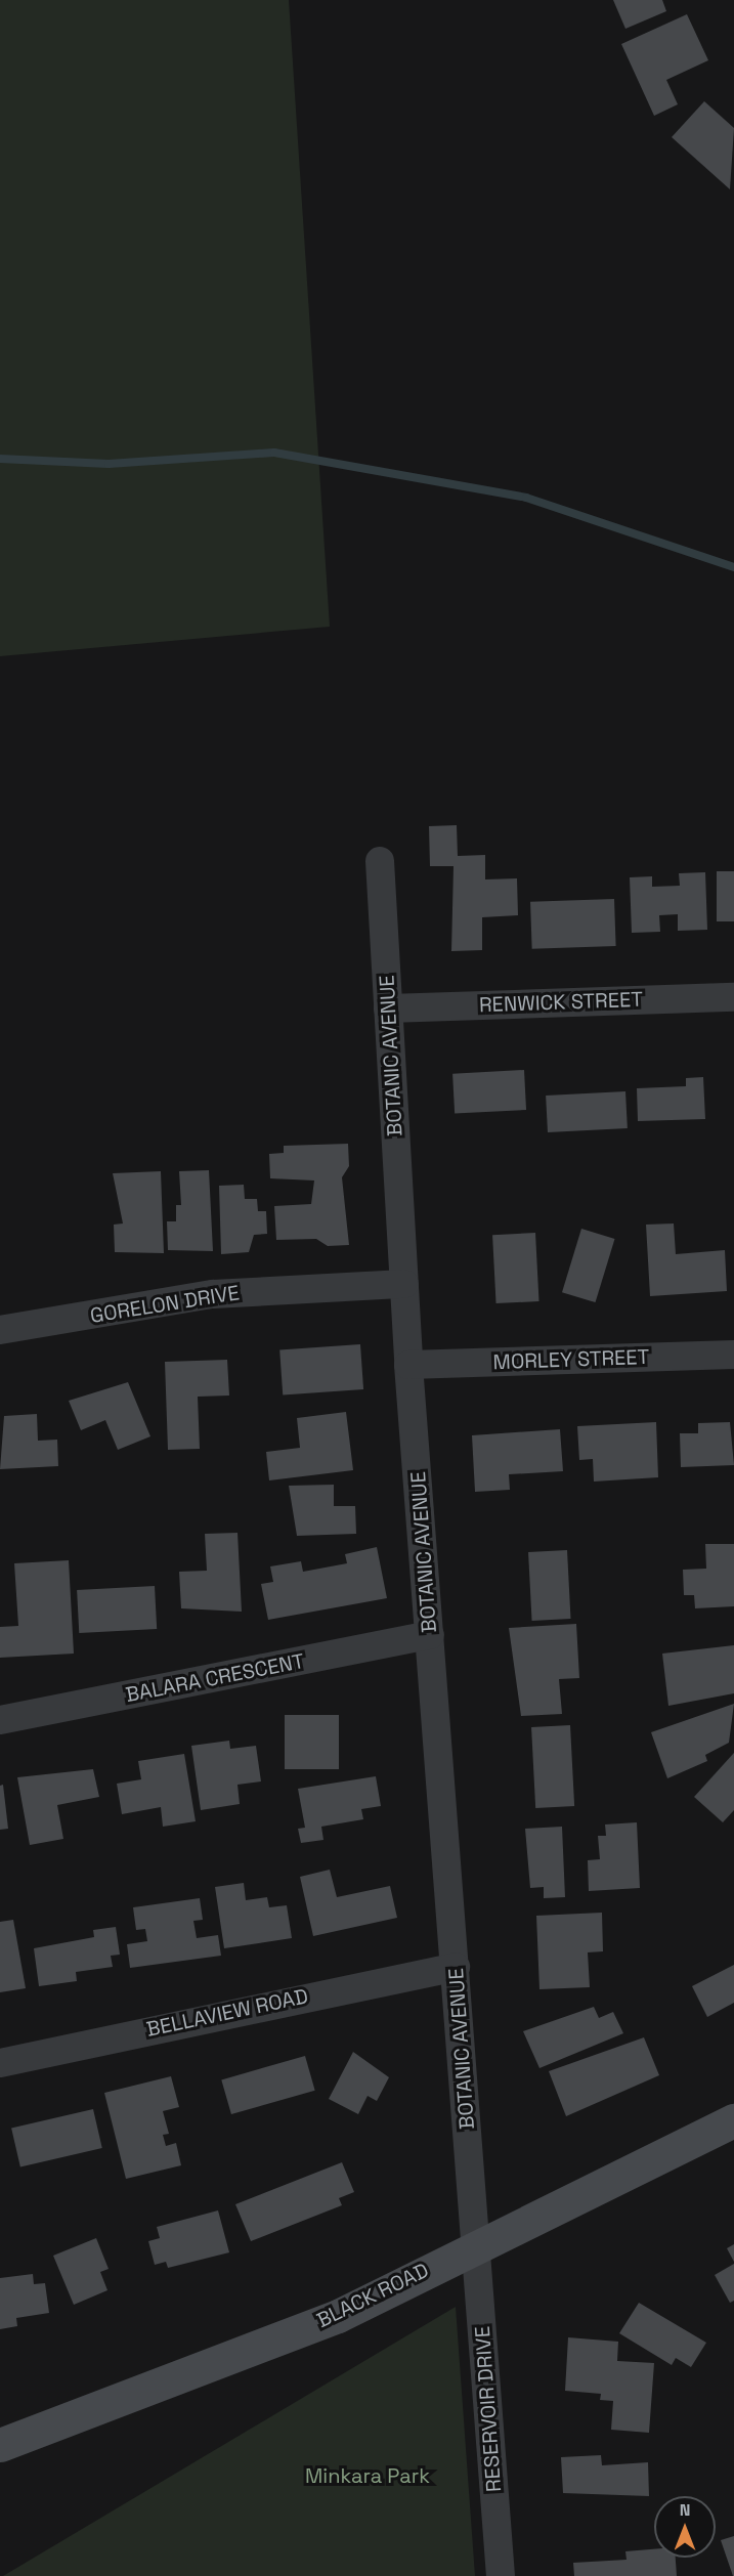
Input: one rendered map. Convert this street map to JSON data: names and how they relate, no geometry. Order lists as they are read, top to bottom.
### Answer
{
  "streets": {
    "main road": ["BLACK ROAD"],
    "street": [
      "RENWICK STREET",
      "BOTANIC AVENUE",
      "GORELON DRIVE",
      "MORLEY STREET",
      "BALARA CRESCENT",
      "BELLAVIEW ROAD",
      "RESERVOIR DRIVE"
    ]
  },
  "crossings": [
    ["RENWICK STREET", "BOTANIC AVENUE"],
    ["BOTANIC AVENUE", "GORELON DRIVE"],
    ["BOTANIC AVENUE", "MORLEY STREET"],
    ["BOTANIC AVENUE", "BALARA CRESCENT"],
    ["BOTANIC AVENUE", "BELLAVIEW ROAD"],
    ["BOTANIC AVENUE", "BLACK ROAD"],
    ["BOTANIC AVENUE", "RESERVOIR DRIVE"],
    ["BLACK ROAD", "RESERVOIR DRIVE"]
  ],
  "parks": ["Minkara Park"],
  "north": "top"
}
